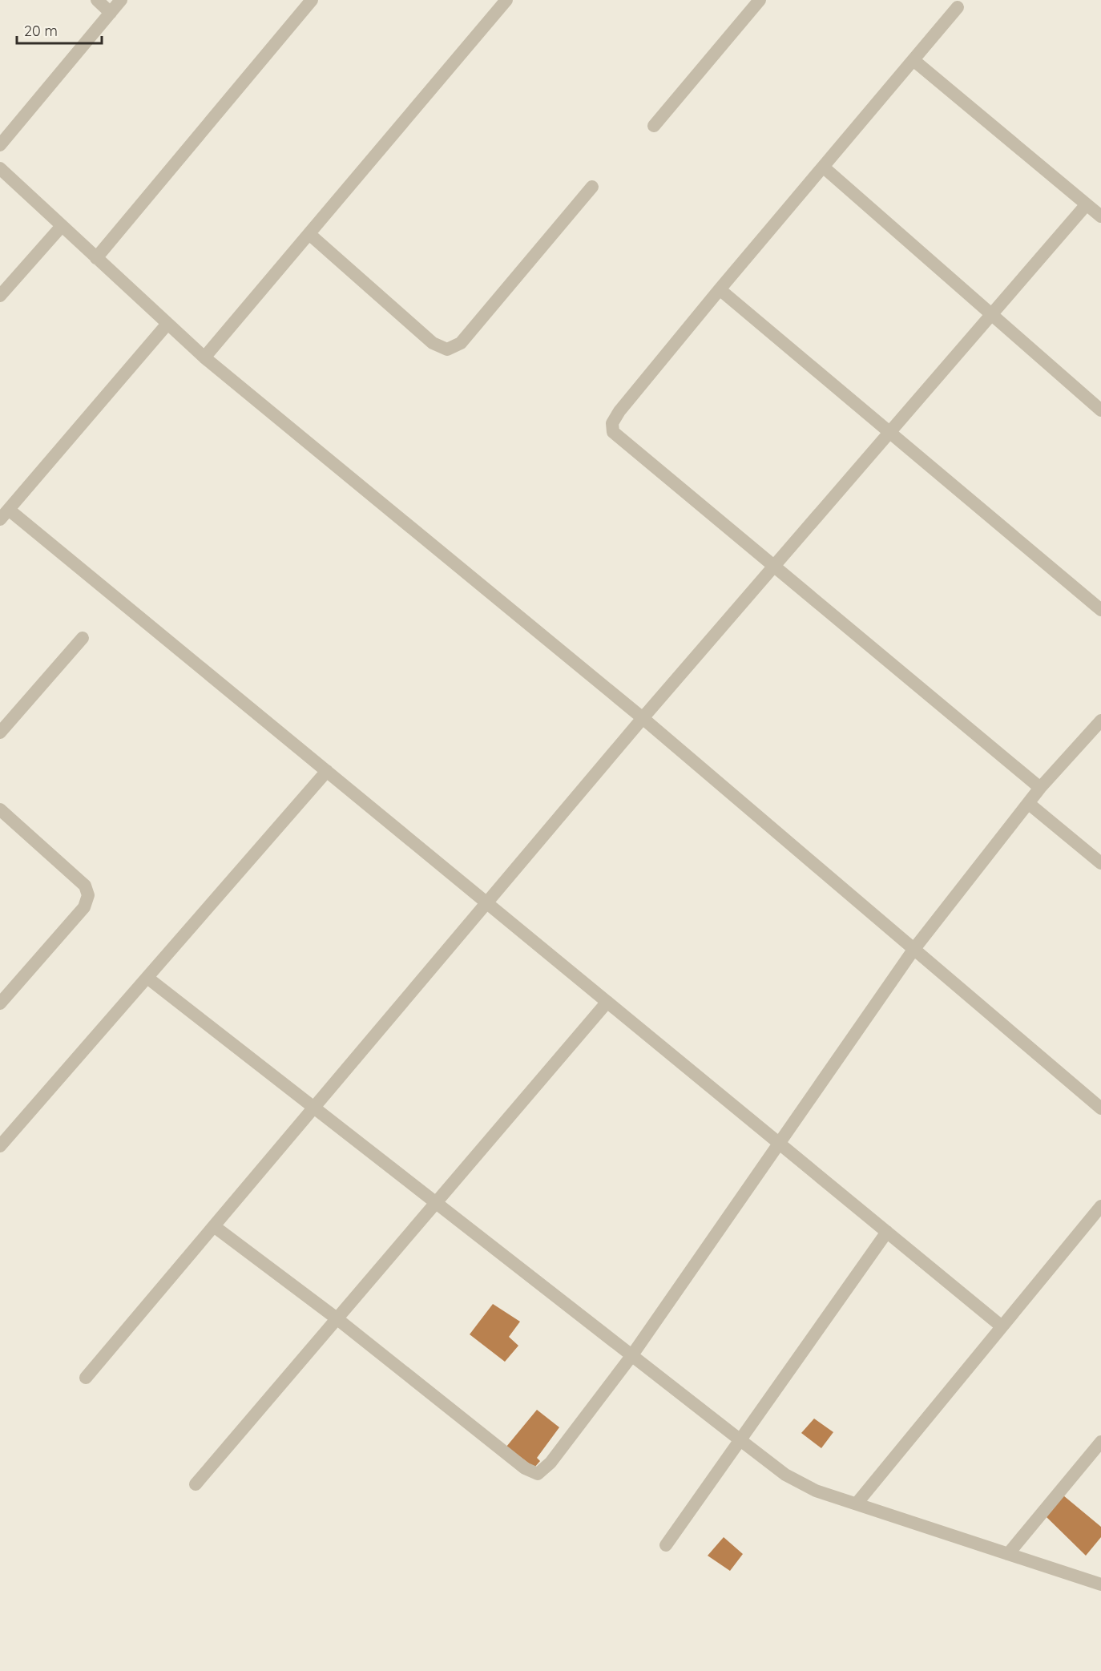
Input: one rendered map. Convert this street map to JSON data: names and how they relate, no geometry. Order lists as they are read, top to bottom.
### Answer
{
  "scale_bar": "20 m"
}
